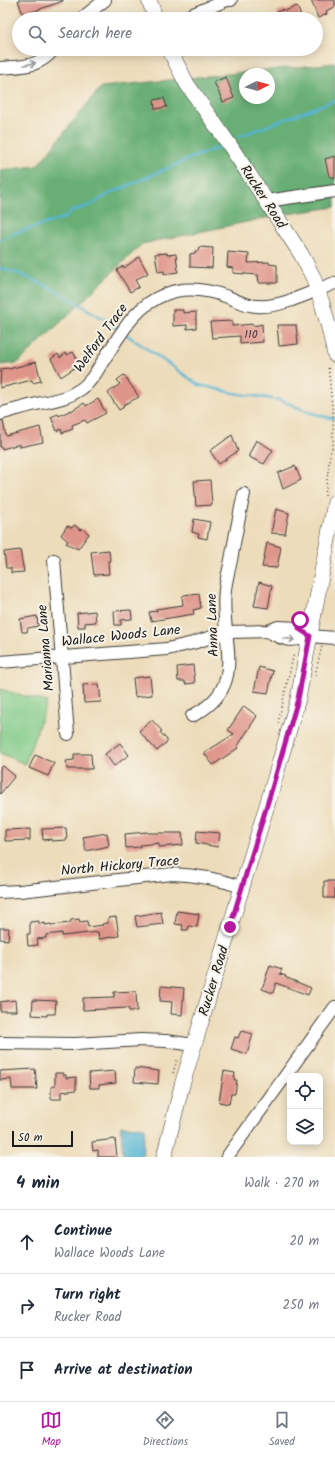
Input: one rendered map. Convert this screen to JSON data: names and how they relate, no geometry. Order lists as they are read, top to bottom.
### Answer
{
  "streets": {
    "main road": ["Rucker Road"],
    "street": [
      "Welford Trace",
      "Anna Lane",
      "Wallace Woods Lane",
      "Marianna Lane",
      "North Hickory Trace"
    ]
  },
  "crossings": [
    ["Rucker Road", "Welford Trace"],
    ["Rucker Road", "Wallace Woods Lane"],
    ["Rucker Road", "North Hickory Trace"],
    ["Anna Lane", "Wallace Woods Lane"],
    ["Wallace Woods Lane", "Marianna Lane"]
  ],
  "house_numbers": ["110"],
  "scale_bar": "50 m",
  "north": "right",
  "page": {
    "search": "Search here",
    "scale": "50 m",
    "heading": ["4 min", "Walk · 270 m"],
    "list": [
      ["Continue", "Wallace Woods Lane", "20 m"],
      ["Turn right", "Rucker Road", "250 m"],
      "Arrive at destination"
    ],
    "nav": ["Map", "Directions", "Saved"]
  }
}
